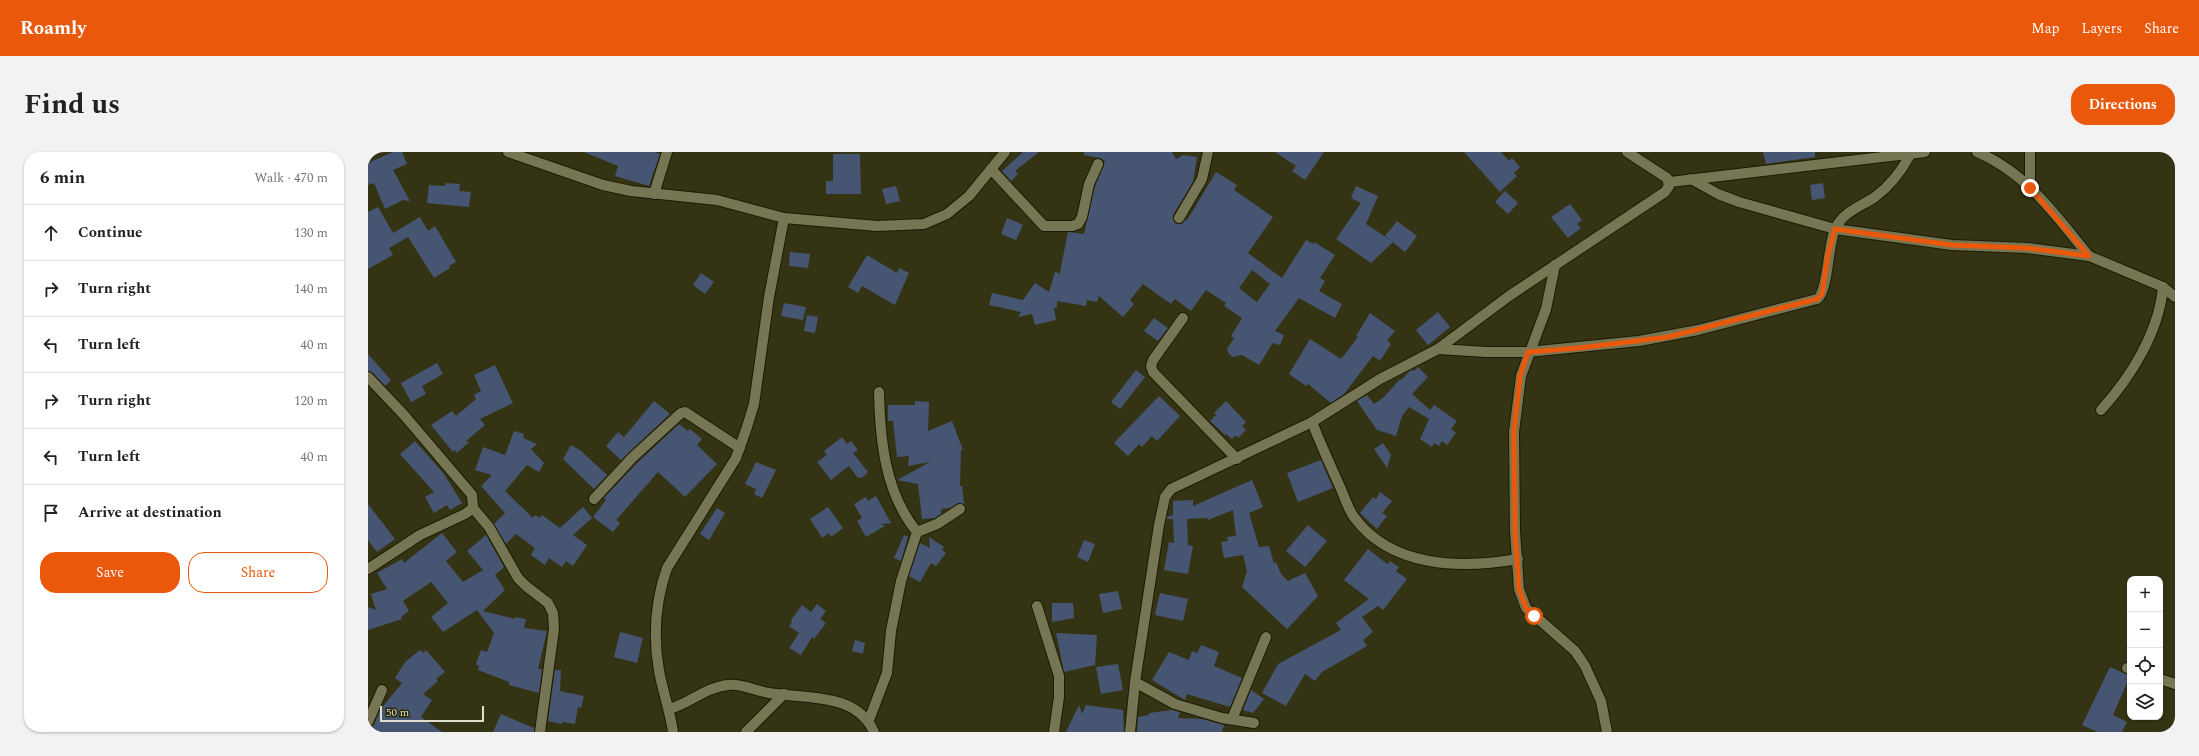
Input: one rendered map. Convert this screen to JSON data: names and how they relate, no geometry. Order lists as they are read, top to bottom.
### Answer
{
  "scale_bar": "50 m",
  "page": {
    "header": "Roamly",
    "nav": ["Map", "Layers", "Share"],
    "title": "Find us",
    "buttons": [
      "Directions",
      ["Save", "Share"]
    ],
    "heading": ["6 min", "Walk · 470 m"],
    "list": [
      ["Continue", "130 m"],
      ["Turn right", "140 m"],
      ["Turn left", "40 m"],
      ["Turn right", "120 m"],
      ["Turn left", "40 m"],
      "Arrive at destination"
    ],
    "map_buttons": ["+", "−"],
    "scale": "50 m"
  }
}
